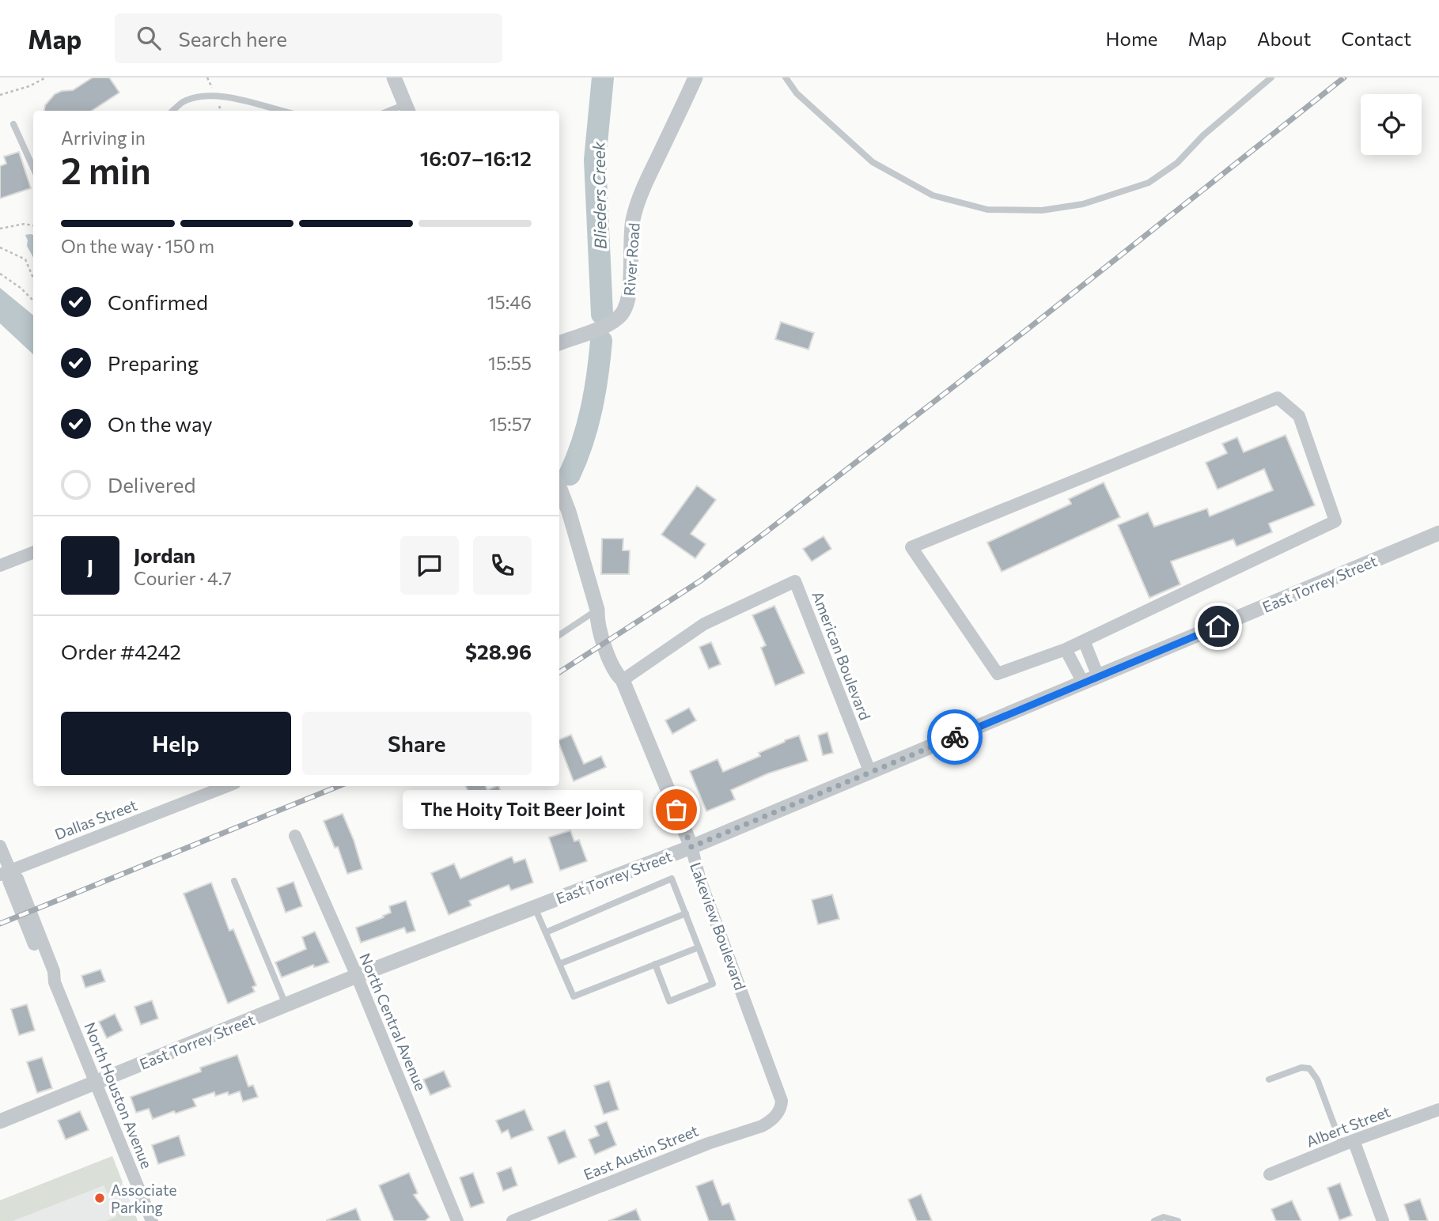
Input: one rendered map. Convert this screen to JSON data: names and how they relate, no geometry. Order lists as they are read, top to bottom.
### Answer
{
  "streets": {
    "street": [
      "River Road",
      "East Torrey Street",
      "American Boulevard",
      "Dallas Street",
      "Lakeview Boulevard",
      "North Central Avenue",
      "North Houston Avenue",
      "Albert Street",
      "East Austin Street"
    ]
  },
  "crossings": [
    ["East Torrey Street", "American Boulevard"],
    ["East Torrey Street", "Lakeview Boulevard"],
    ["East Torrey Street", "North Central Avenue"],
    ["East Torrey Street", "North Houston Avenue"],
    ["American Boulevard", "Lakeview Boulevard"],
    ["Dallas Street", "North Houston Avenue"],
    ["Lakeview Boulevard", "East Austin Street"]
  ],
  "water": ["Blieders Creek"],
  "places": ["The Hoity Toit Beer Joint", "Associate Parking"],
  "page": {
    "header": "Map",
    "search": "Search here",
    "nav": [
      "Home",
      "Map",
      "About",
      "Contact"
    ],
    "heading": ["2 min", "Arriving in", "16:07–16:12"],
    "panel": [
      "Jordan",
      "Courier · 4.7",
      "Order #4242",
      "$28.96"
    ],
    "bar": "On the way · 150 m",
    "list": [
      ["Confirmed", "15:46"],
      ["Preparing", "15:55"],
      ["On the way", "15:57"],
      "Delivered"
    ],
    "round": "J",
    "buttons": ["Help", "Share"],
    "bubble": "The Hoity Toit Beer Joint"
  }
}
